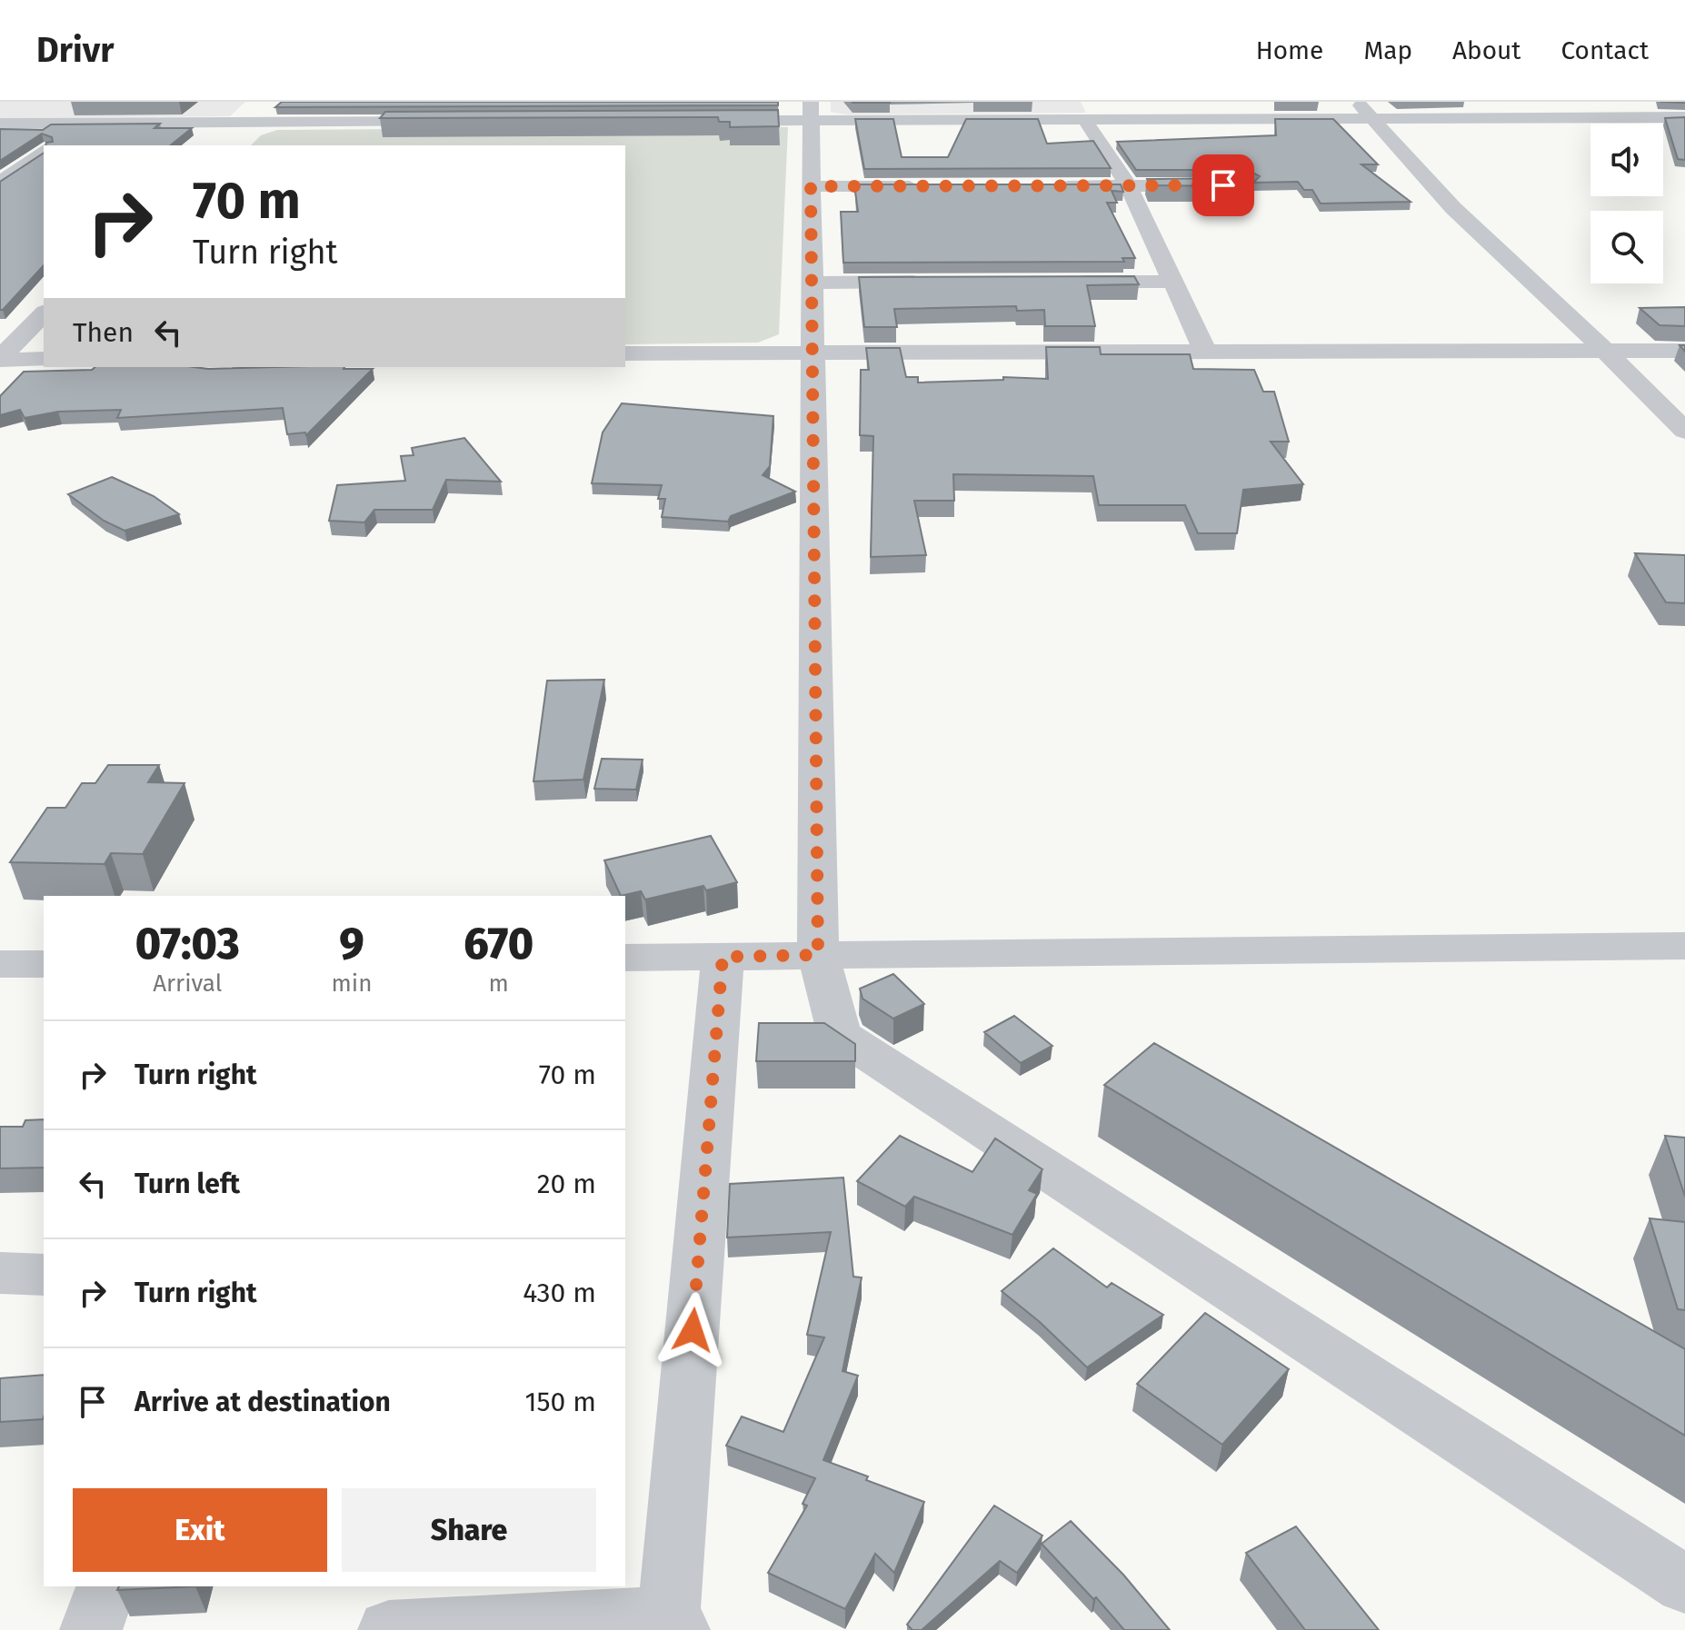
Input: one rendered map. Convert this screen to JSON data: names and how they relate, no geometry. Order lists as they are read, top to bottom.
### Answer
{
  "page": {
    "header": "Drivr",
    "nav": [
      "Home",
      "Map",
      "About",
      "Contact"
    ],
    "turn": ["70 m", "Turn right"],
    "then": "Then",
    "eta": [
      "07:03",
      "Arrival",
      "9",
      "min",
      "670",
      "m"
    ],
    "list": [
      {
        "name": "Turn right",
        "value": "70 m"
      },
      {
        "name": "Turn left",
        "value": "20 m"
      },
      {
        "name": "Turn right",
        "value": "430 m"
      },
      {
        "name": "Arrive at destination",
        "value": "150 m"
      }
    ],
    "buttons": ["Exit", "Share"]
  }
}
